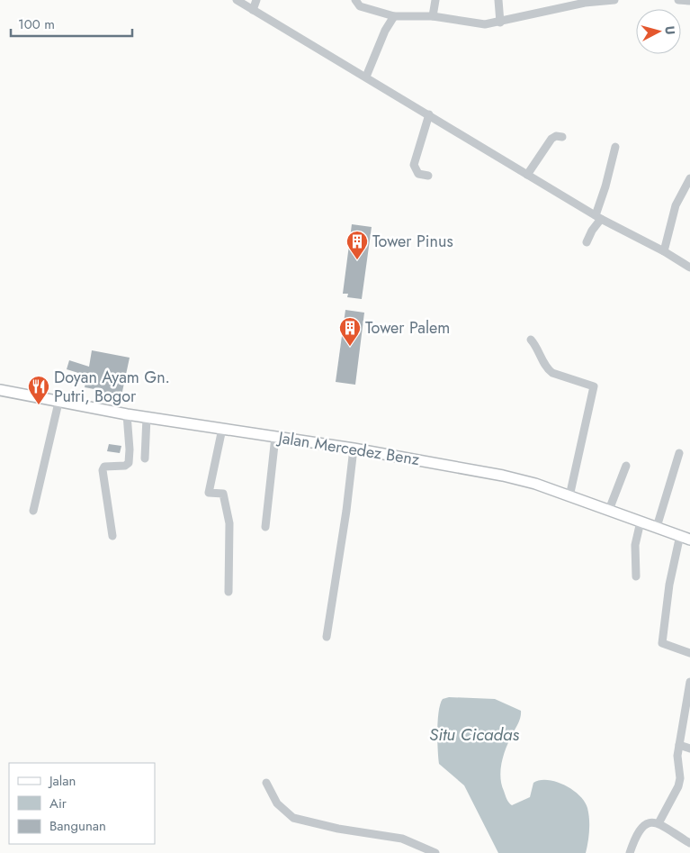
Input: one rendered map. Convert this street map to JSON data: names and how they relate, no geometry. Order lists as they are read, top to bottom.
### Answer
{
  "streets": {
    "main road": ["Jalan Mercedez Benz"]
  },
  "water": ["Situ Cicadas"],
  "places": {
    "building": ["Tower Pinus", "Tower Palem"],
    "restaurant": ["Doyan Ayam Gn. Putri, Bogor"]
  },
  "legend": ["Jalan", "Air", "Bangunan"],
  "scale_bar": "100 m",
  "north": "right"
}
